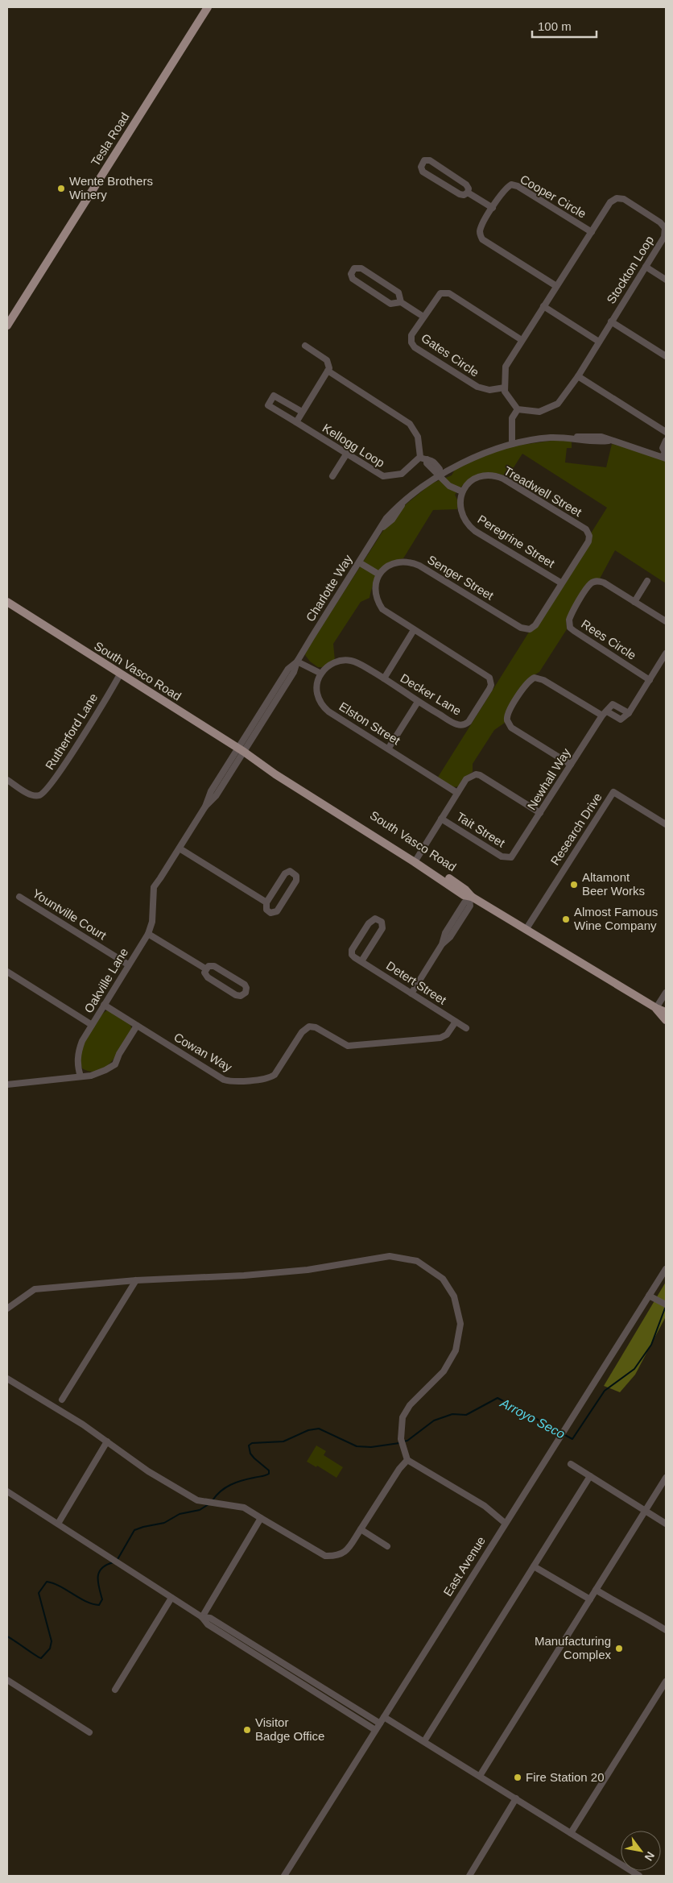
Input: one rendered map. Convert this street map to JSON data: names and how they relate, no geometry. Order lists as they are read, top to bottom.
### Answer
{
  "streets": {
    "main road": ["Tesla Road", "South Vasco Road"],
    "street": [
      "Cooper Circle",
      "Stockton Loop",
      "Gates Circle",
      "Kellogg Loop",
      "Treadwell Street",
      "Peregrine Street",
      "Senger Street",
      "Charlotte Way",
      "Rees Circle",
      "Decker Lane",
      "Elston Street",
      "Rutherford Lane",
      "Newhall Way",
      "Research Drive",
      "Tait Street",
      "Yountville Court",
      "Oakville Lane",
      "Detert Street",
      "Cowan Way",
      "East Avenue"
    ]
  },
  "crossings": [
    ["Cooper Circle", "Stockton Loop"],
    ["Stockton Loop", "Gates Circle"],
    ["Treadwell Street", "Peregrine Street"],
    ["Treadwell Street", "Senger Street"],
    ["Peregrine Street", "Senger Street"],
    ["Senger Street", "Decker Lane"],
    ["Charlotte Way", "South Vasco Road"],
    ["Charlotte Way", "Oakville Lane"],
    ["South Vasco Road", "Rutherford Lane"],
    ["South Vasco Road", "Research Drive"],
    ["South Vasco Road", "Oakville Lane"],
    ["Decker Lane", "Elston Street"],
    ["Newhall Way", "Tait Street"],
    ["Yountville Court", "Oakville Lane"],
    ["Oakville Lane", "Cowan Way"],
    ["Detert Street", "Cowan Way"]
  ],
  "water": ["Arroyo Seco"],
  "places": [
    "Wente Brothers Winery",
    "Altamont Beer Works",
    "Almost Famous Wine Company",
    "Manufacturing Complex",
    "Visitor Badge Office",
    "Fire Station 20"
  ],
  "scale_bar": "100 m",
  "north": "bottom right"
}
